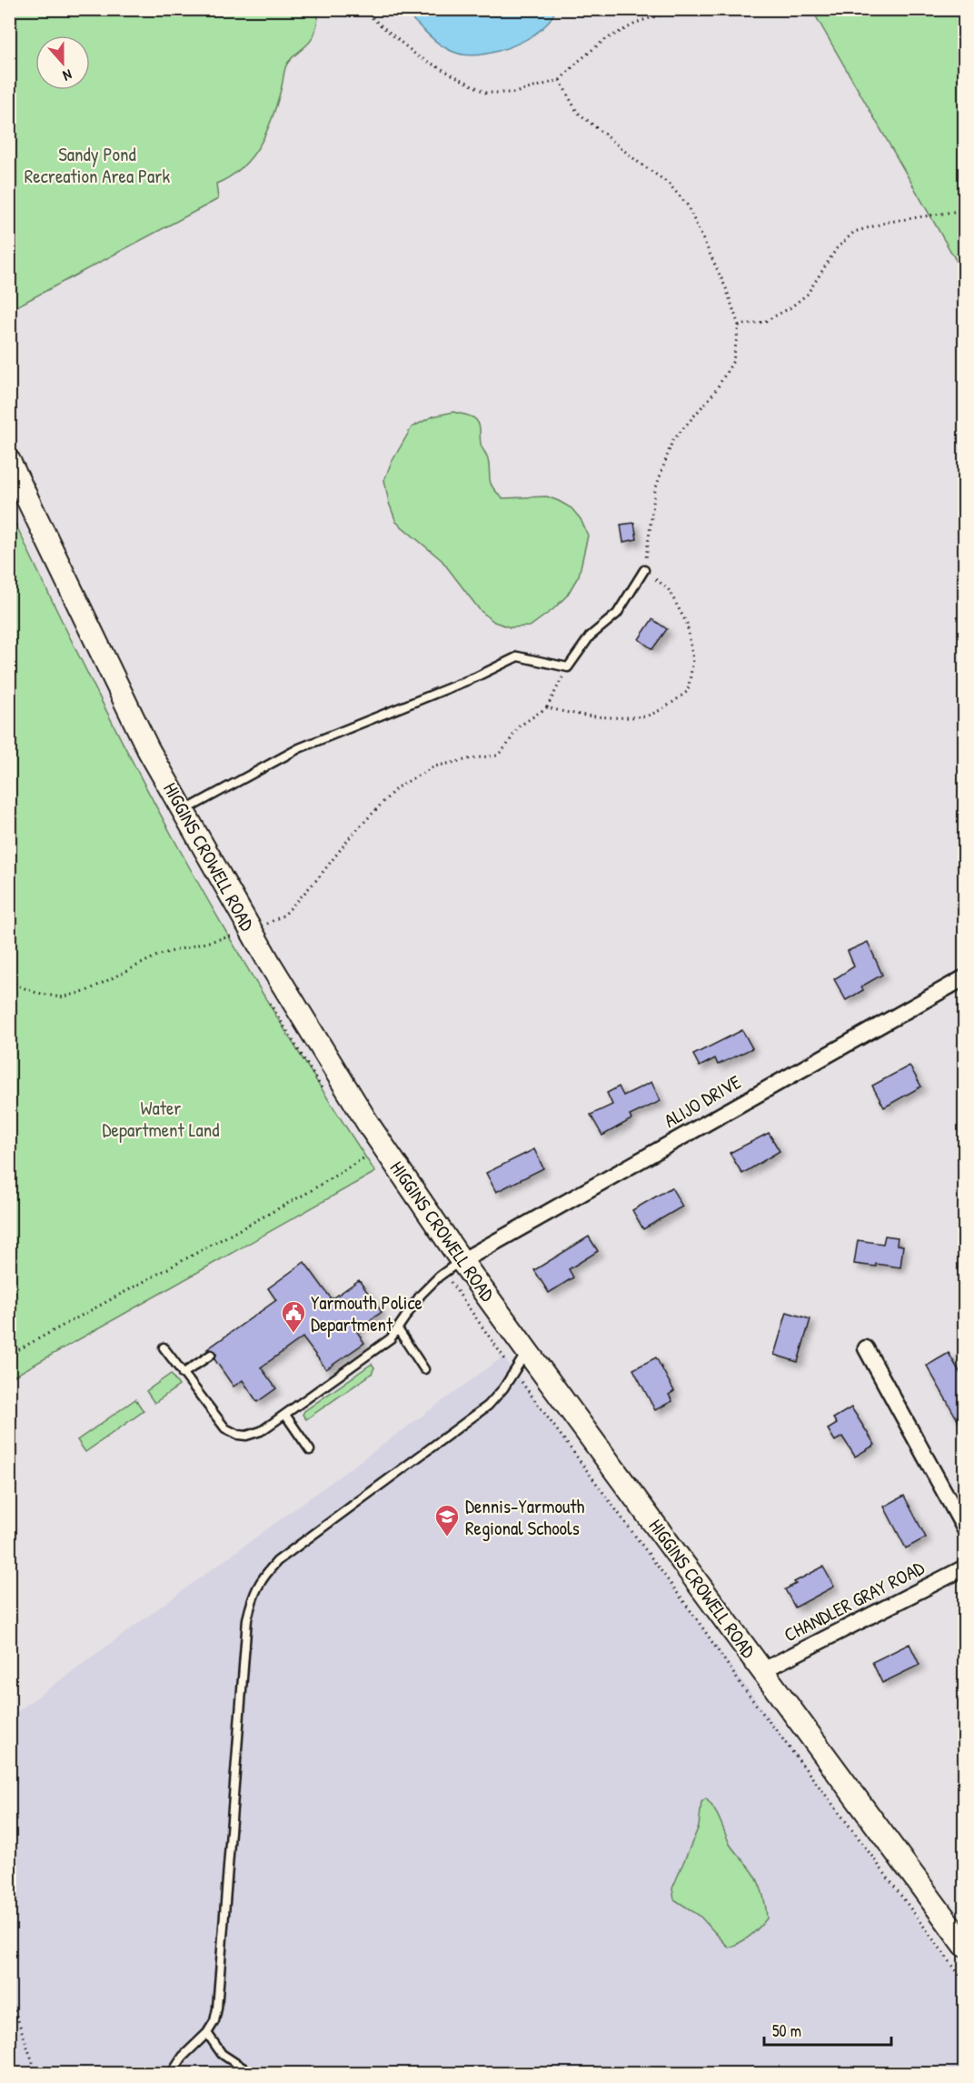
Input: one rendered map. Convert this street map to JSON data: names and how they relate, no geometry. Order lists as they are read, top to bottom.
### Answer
{
  "streets": {
    "main road": ["HIGGINS CROWELL ROAD"],
    "street": ["ALIJO DRIVE", "CHANDLER GRAY ROAD"]
  },
  "crossings": [
    ["HIGGINS CROWELL ROAD", "ALIJO DRIVE"],
    ["HIGGINS CROWELL ROAD", "CHANDLER GRAY ROAD"]
  ],
  "parks": ["Sandy Pond Recreation Area Park", "Water Department Land"],
  "places": {
    "public building": ["Yarmouth Police Department"],
    "school or university": ["Dennis-Yarmouth Regional Schools"]
  },
  "scale_bar": "50 m",
  "north": "bottom"
}
